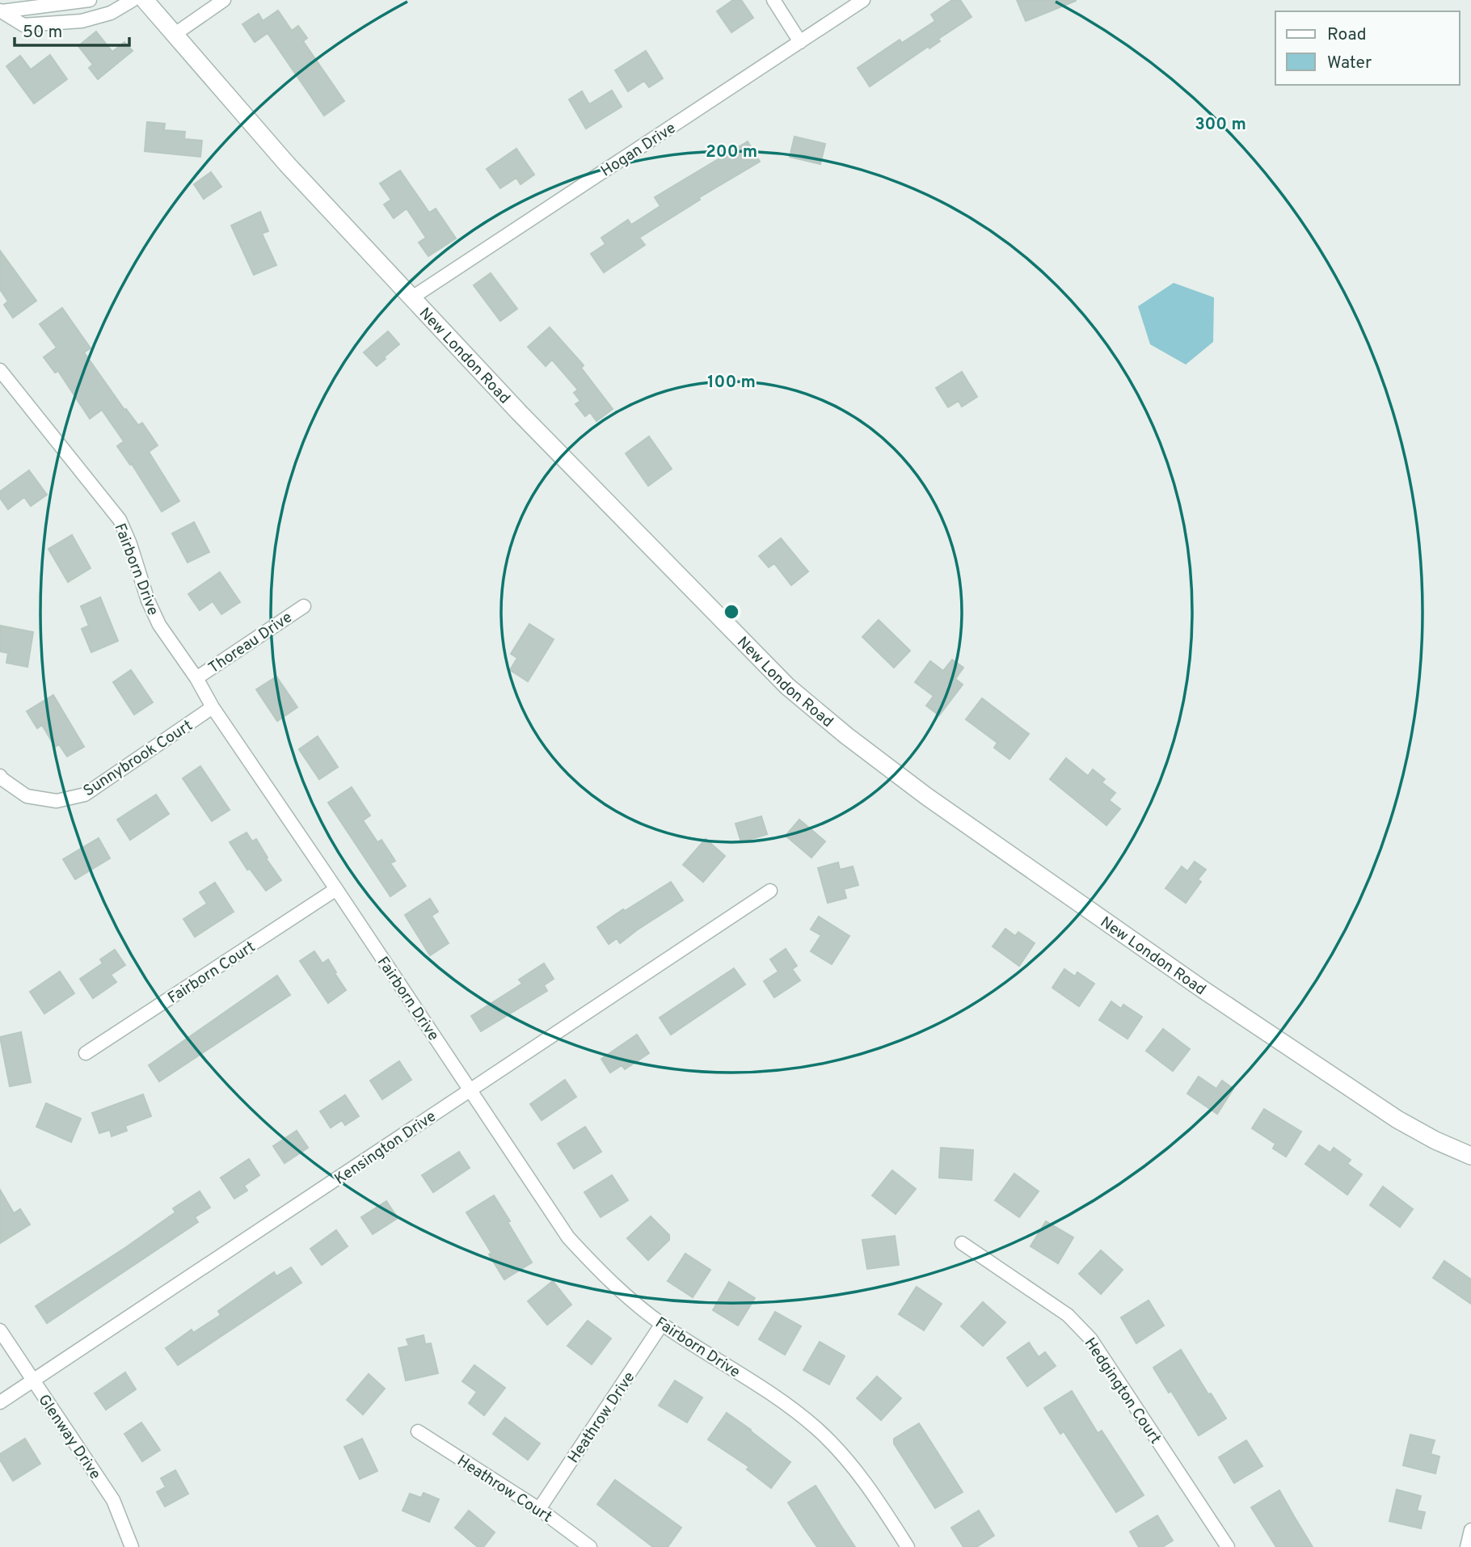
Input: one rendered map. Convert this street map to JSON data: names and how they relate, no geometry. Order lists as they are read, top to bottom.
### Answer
{
  "streets": {
    "street": [
      "Hogan Drive",
      "New London Road",
      "Fairborn Drive",
      "Thoreau Drive",
      "Sunnybrook Court",
      "Fairborn Court",
      "Kensington Drive",
      "Hedgington Court",
      "Heathrow Drive",
      "Glenway Drive",
      "Heathrow Court"
    ]
  },
  "crossings": [
    ["Hogan Drive", "New London Road"],
    ["Fairborn Drive", "Thoreau Drive"],
    ["Fairborn Drive", "Sunnybrook Court"],
    ["Fairborn Drive", "Fairborn Court"],
    ["Fairborn Drive", "Kensington Drive"],
    ["Fairborn Drive", "Heathrow Drive"],
    ["Kensington Drive", "Glenway Drive"],
    ["Heathrow Drive", "Heathrow Court"]
  ],
  "legend": ["Road", "Water"],
  "scale_bar": "50 m",
  "rings": ["300 m", "200 m", "100 m"]
}
